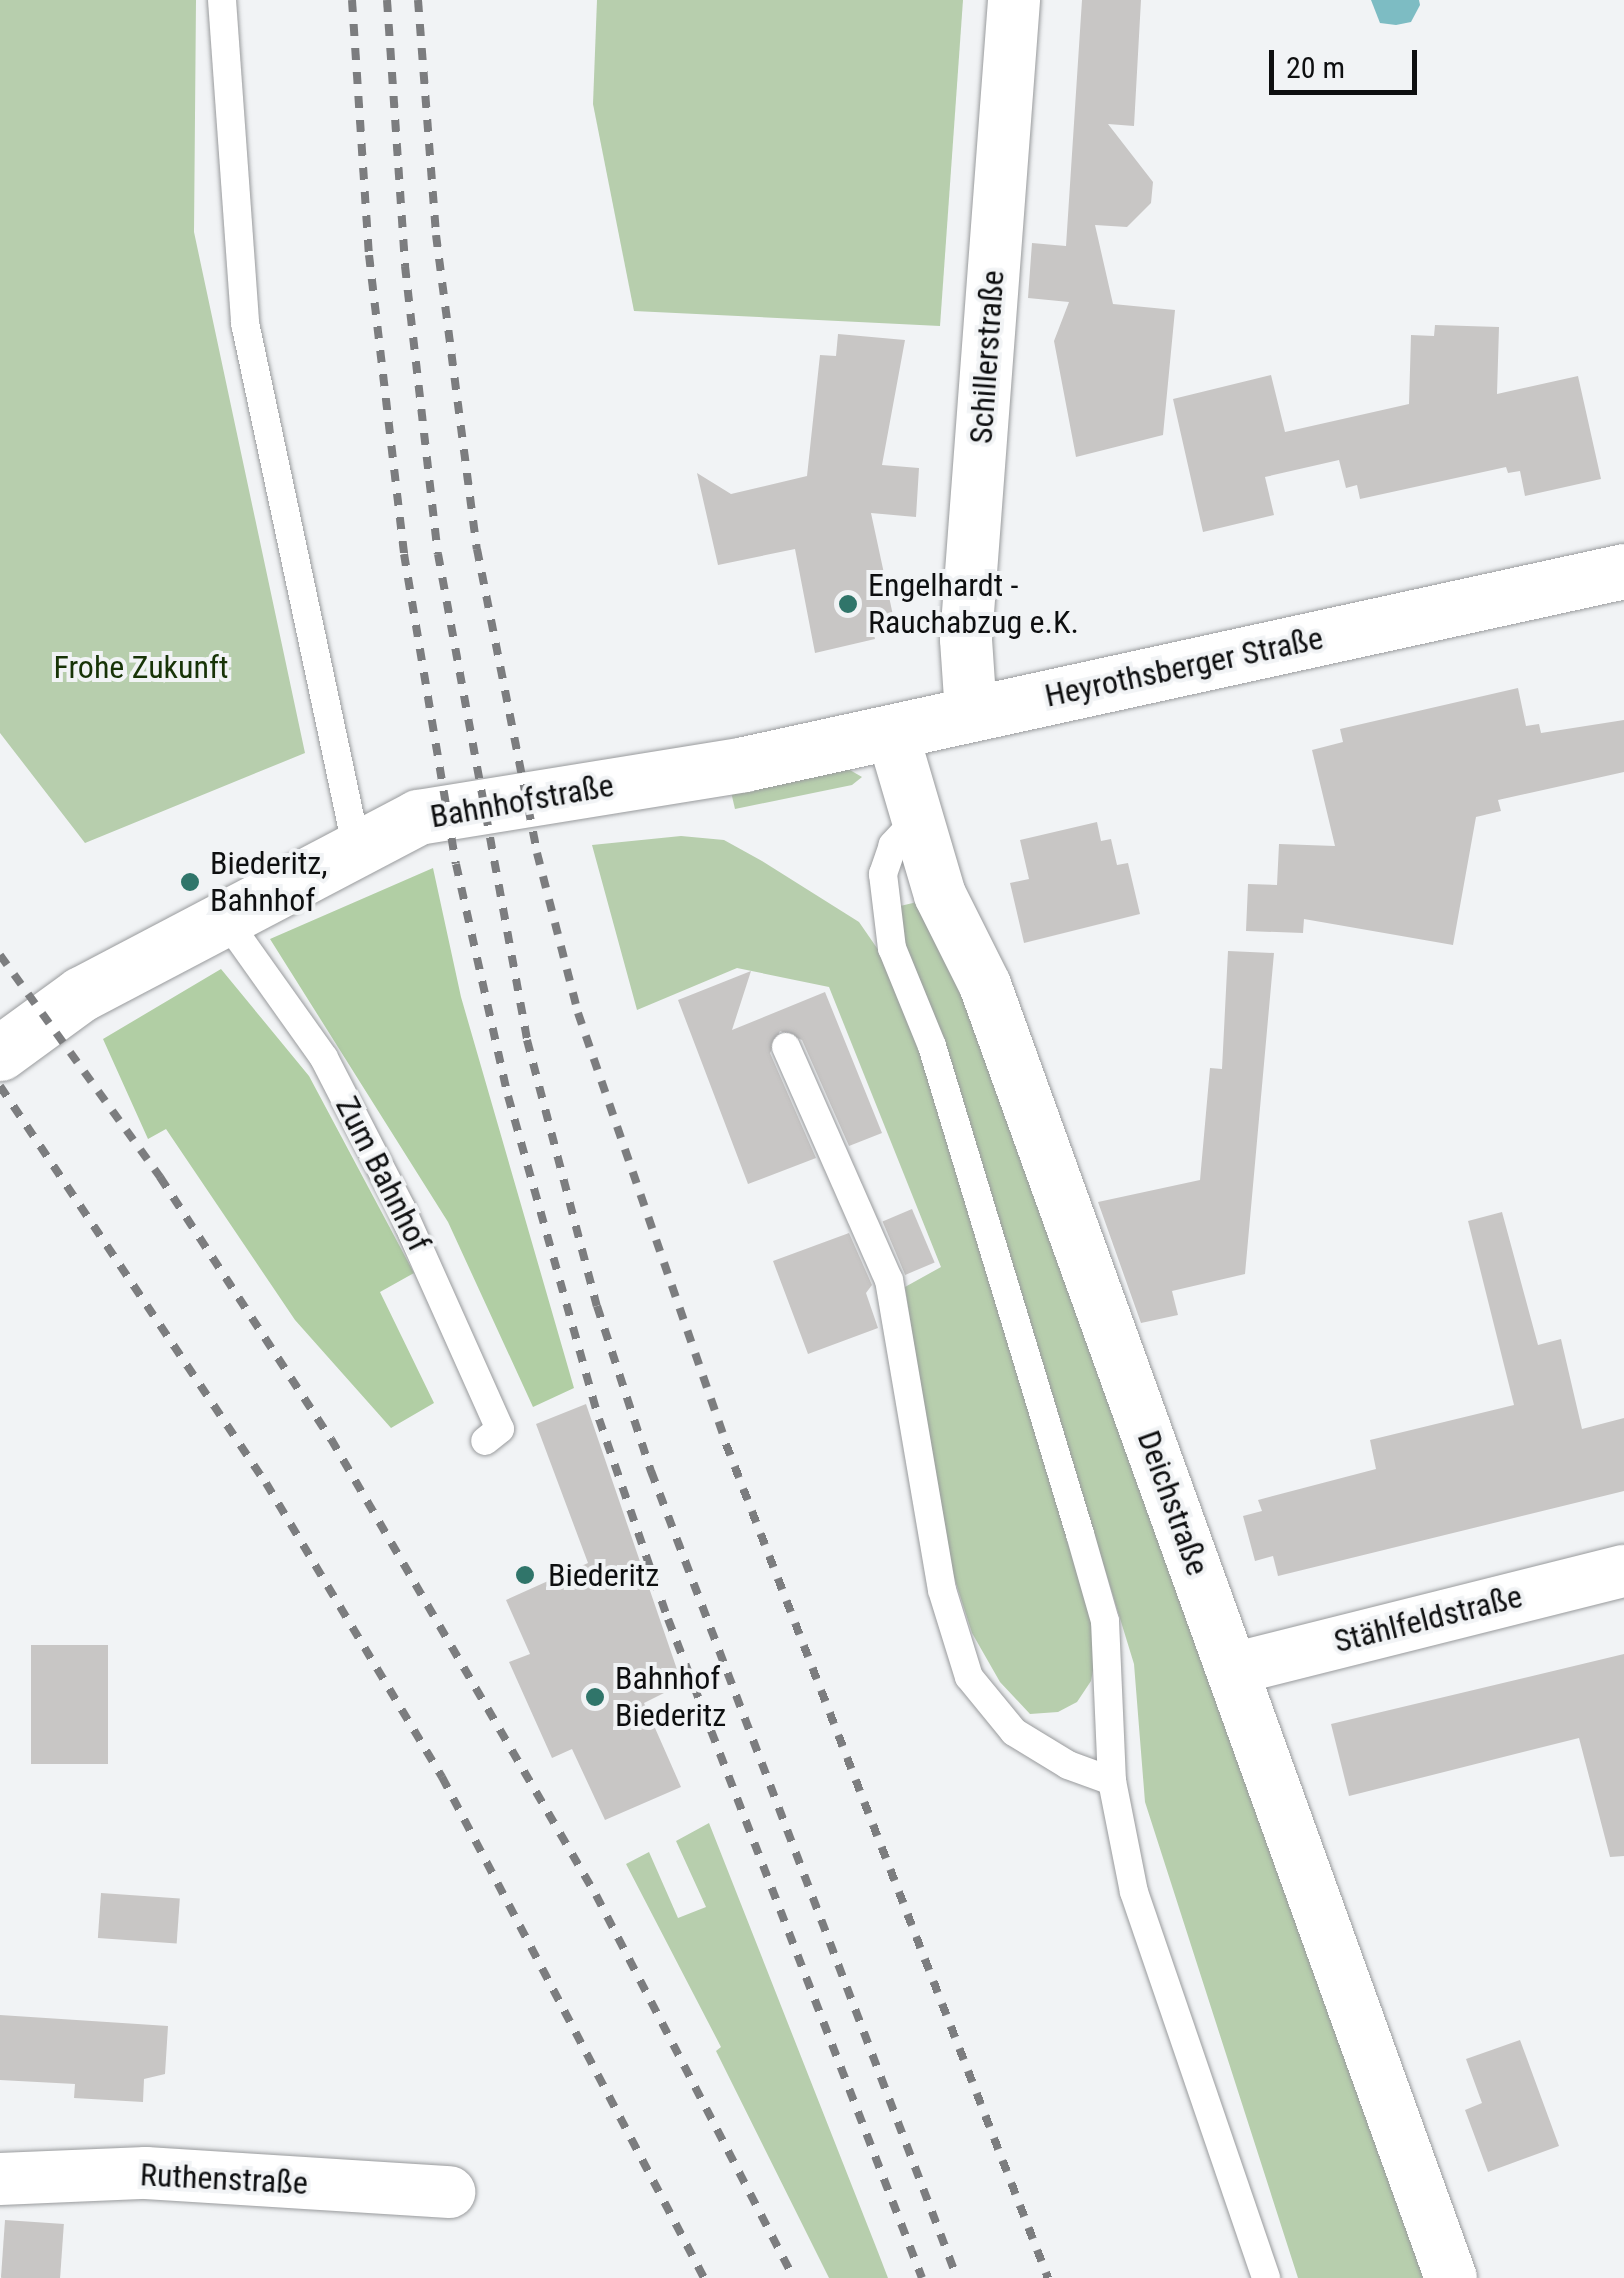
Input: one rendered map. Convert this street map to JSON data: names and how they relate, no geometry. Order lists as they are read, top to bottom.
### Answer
{
  "streets": {
    "street": [
      "Schillerstraße",
      "Heyrothsberger Straße",
      "Bahnhofstraße",
      "Deichstraße",
      "Stählfeldstraße",
      "Ruthenstraße"
    ],
    "lane": ["Zum Bahnhof"]
  },
  "crossings": [
    ["Schillerstraße", "Heyrothsberger Straße"],
    ["Heyrothsberger Straße", "Bahnhofstraße"],
    ["Heyrothsberger Straße", "Deichstraße"],
    ["Bahnhofstraße", "Zum Bahnhof"],
    ["Deichstraße", "Stählfeldstraße"]
  ],
  "parks": ["Frohe Zukunft"],
  "places": [
    "Engelhardt - Rauchabzug e.K.",
    "Biederitz, Bahnhof",
    "Biederitz",
    "Bahnhof Biederitz"
  ],
  "scale_bar": "20 m"
}
